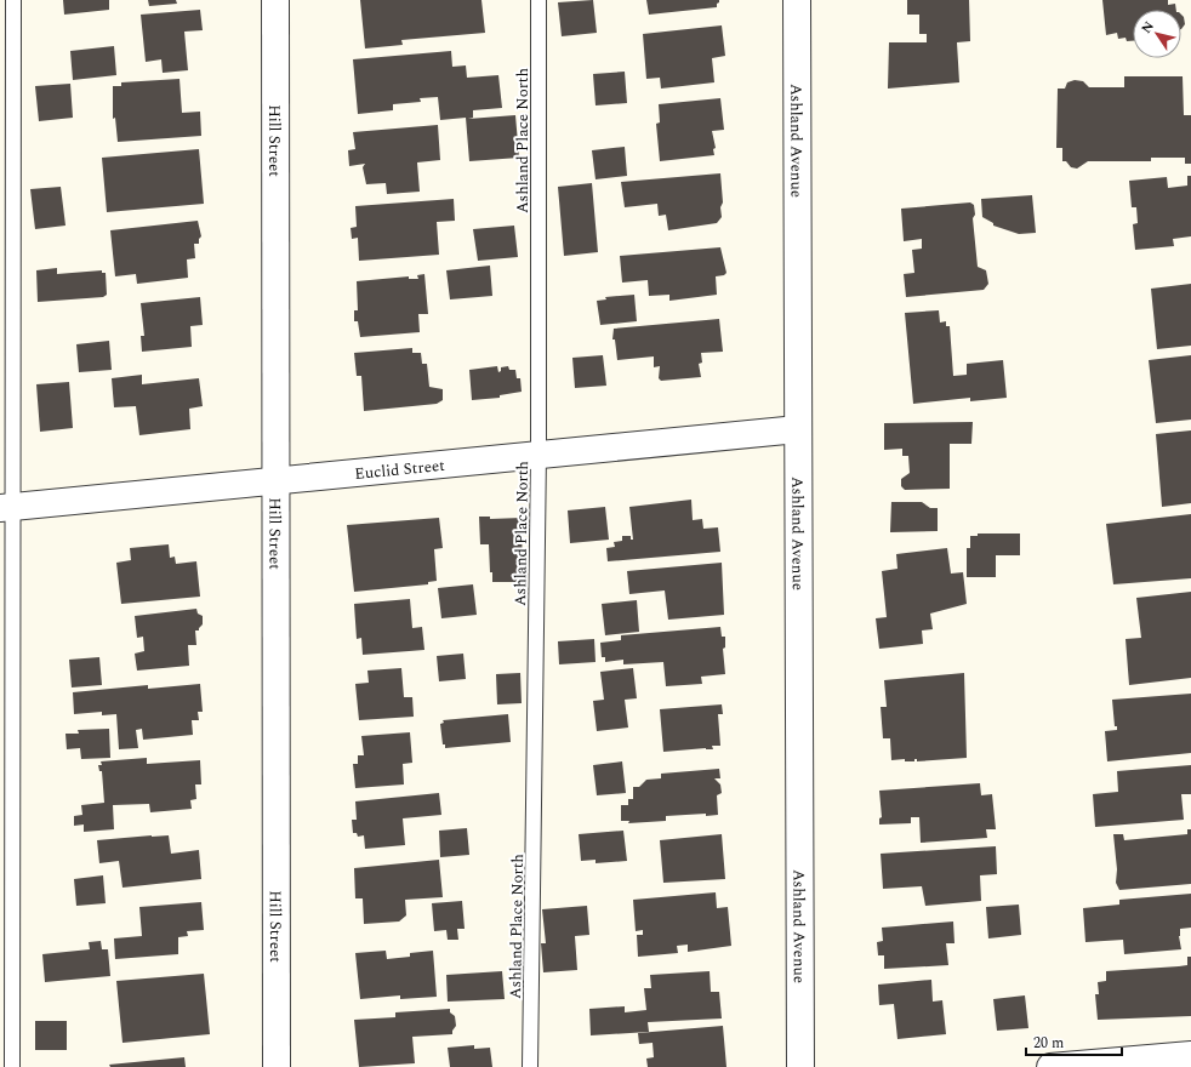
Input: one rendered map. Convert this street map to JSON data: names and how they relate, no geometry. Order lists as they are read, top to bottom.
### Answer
{
  "streets": {
    "street": ["Hill Street", "Ashland Avenue", "Euclid Street"],
    "lane": ["Ashland Place North"]
  },
  "crossings": [
    ["Hill Street", "Euclid Street"],
    ["Ashland Place North", "Euclid Street"],
    ["Ashland Avenue", "Euclid Street"]
  ],
  "scale_bar": "20 m",
  "north": "top left"
}
